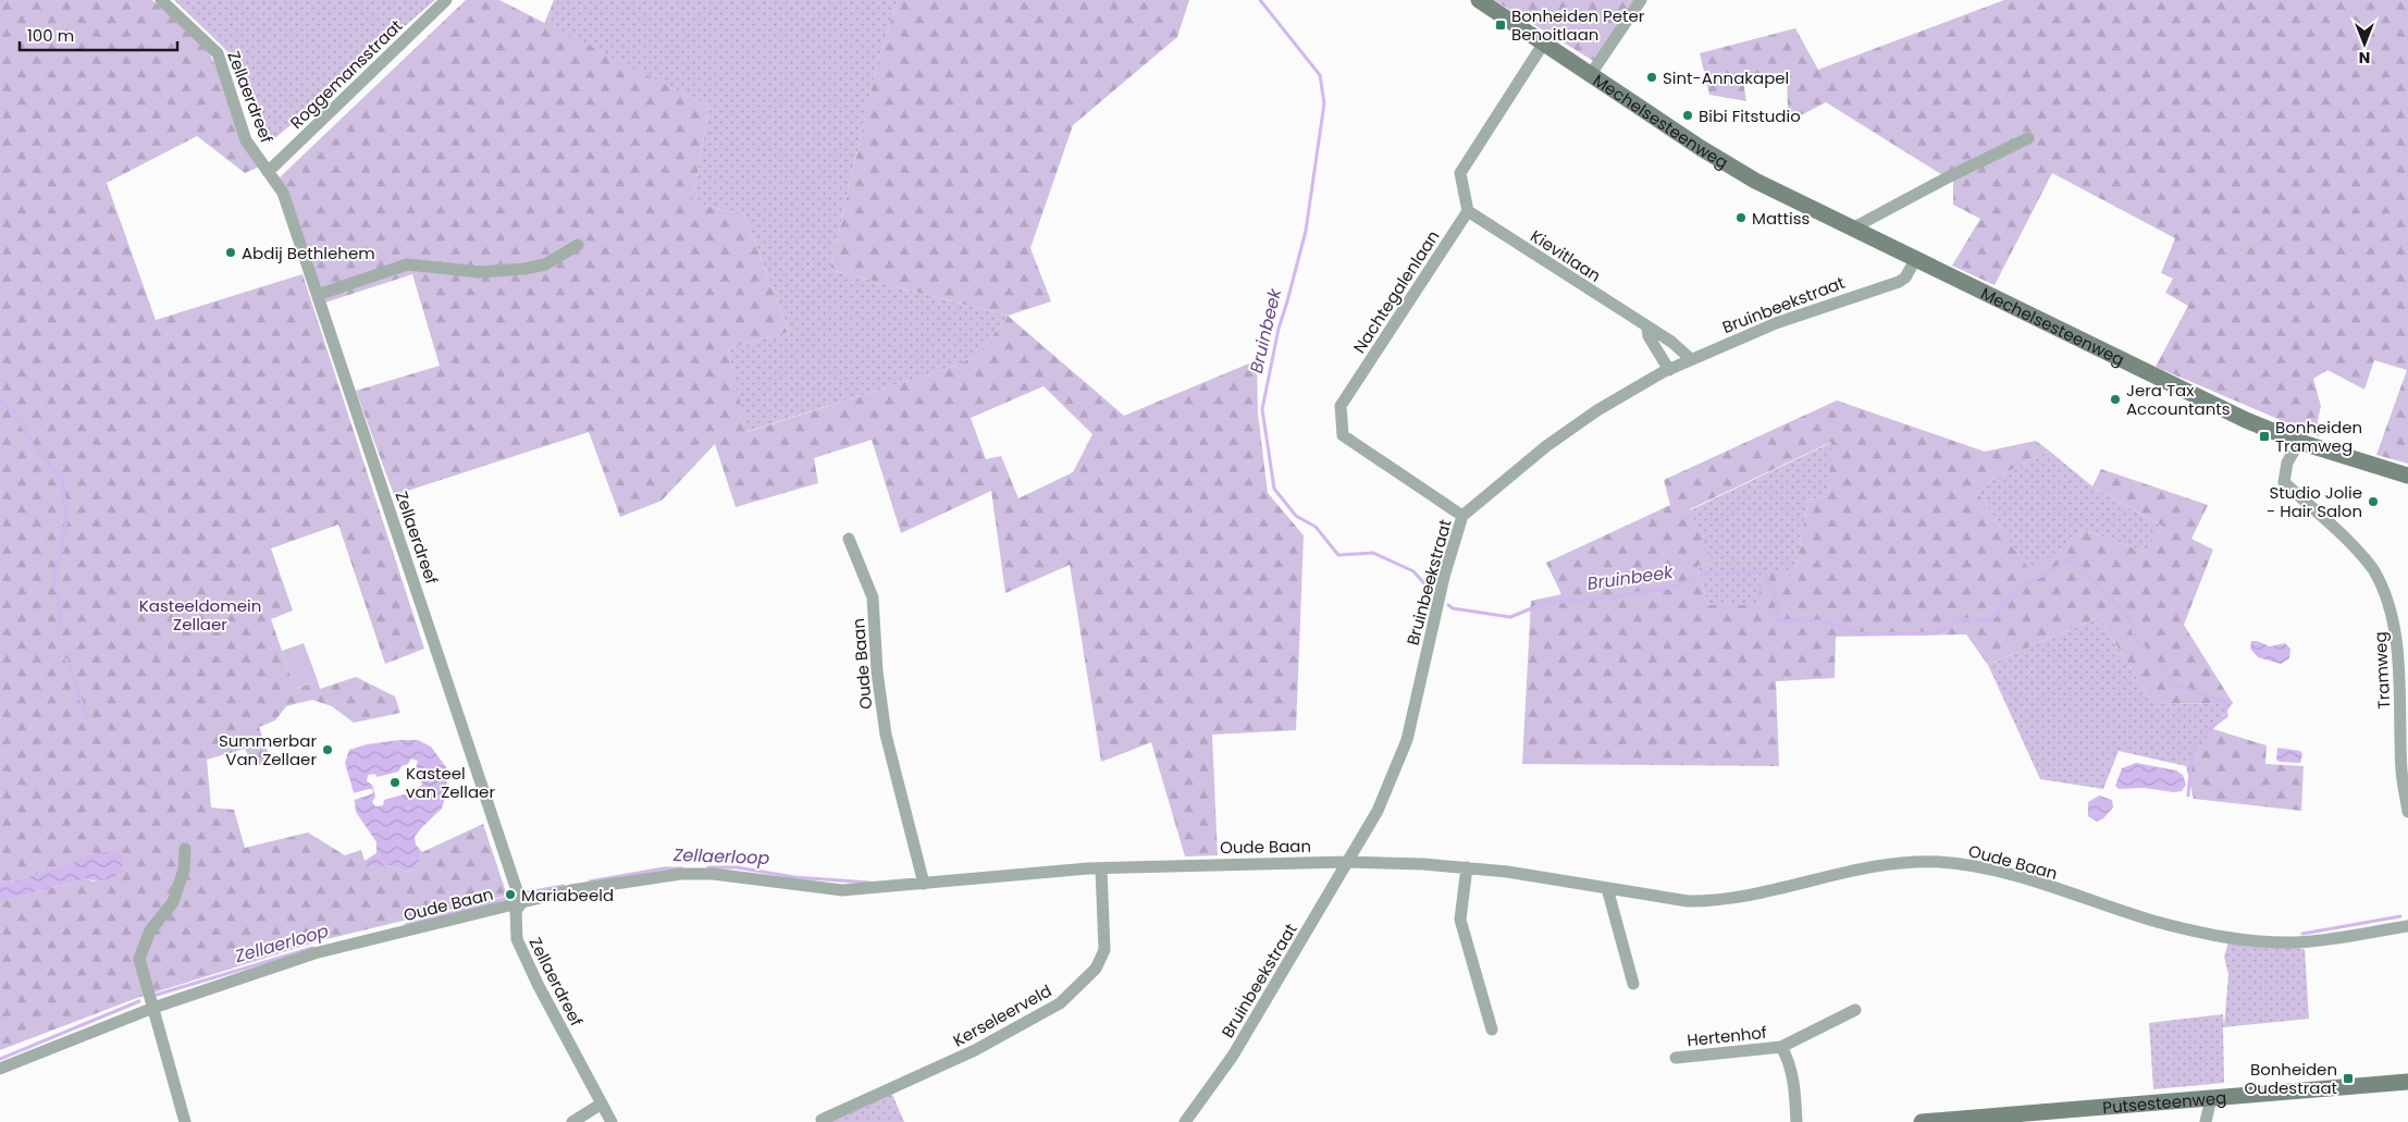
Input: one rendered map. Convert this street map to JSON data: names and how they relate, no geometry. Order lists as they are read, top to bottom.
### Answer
{
  "streets": {
    "street": [
      "Roggemansstraat",
      "Zellaerdreef",
      "Mechelsesteenweg",
      "Kievitlaan",
      "Nachtegalenlaan",
      "Bruinbeekstraat",
      "Oude Baan",
      "Tramweg",
      "Kerseleerveld",
      "Hertenhof",
      "Putsesteenweg"
    ]
  },
  "crossings": [
    ["Roggemansstraat", "Zellaerdreef"],
    ["Zellaerdreef", "Oude Baan"],
    ["Mechelsesteenweg", "Bruinbeekstraat"],
    ["Mechelsesteenweg", "Tramweg"],
    ["Kievitlaan", "Nachtegalenlaan"],
    ["Kievitlaan", "Bruinbeekstraat"],
    ["Nachtegalenlaan", "Bruinbeekstraat"],
    ["Bruinbeekstraat", "Oude Baan"],
    ["Oude Baan", "Kerseleerveld"]
  ],
  "water": ["Bruinbeek", "Zellaerloop"],
  "parks": ["Kasteeldomein Zellaer"],
  "places": {
    "transit": ["Bonheiden Peter Benoitlaan", "Bonheiden Tramweg", "Bonheiden Oudestraat"],
    "other": [
      "Sint-Annakapel",
      "Bibi Fitstudio",
      "Mattiss",
      "Abdij Bethlehem",
      "Jera Tax Accountants",
      "Studio Jolie - Hair Salon",
      "Summerbar Van Zellaer",
      "Kasteel van Zellaer",
      "Mariabeeld"
    ]
  },
  "scale_bar": "100 m",
  "north": "bottom"
}
